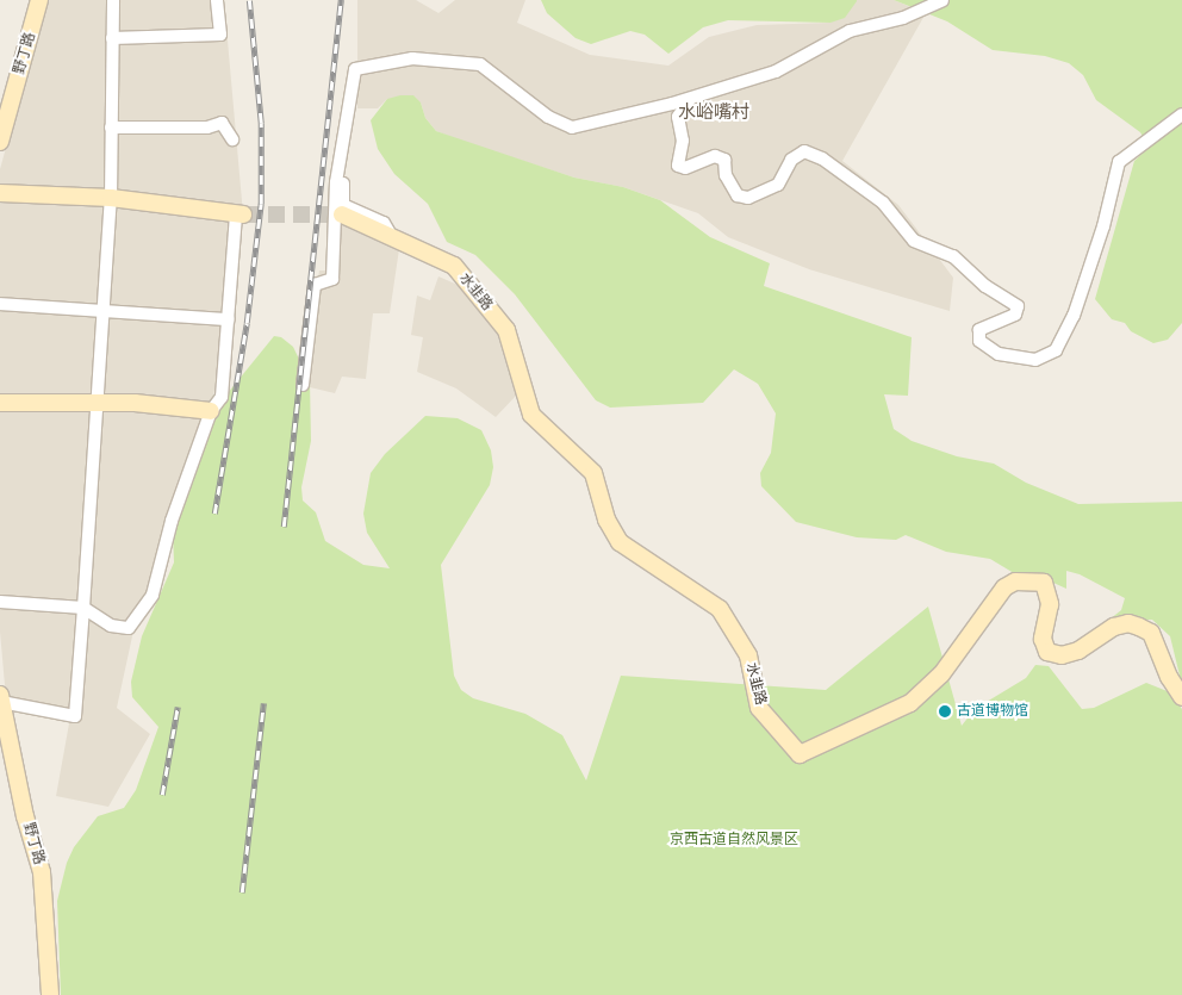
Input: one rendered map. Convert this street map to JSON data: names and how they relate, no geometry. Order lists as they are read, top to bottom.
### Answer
{
  "streets": {
    "street": ["野丁路", "水韭路"]
  },
  "districts": ["水峪嘴村"],
  "parks": ["京西古道自然风景区"],
  "places": ["古道博物馆"]
}
